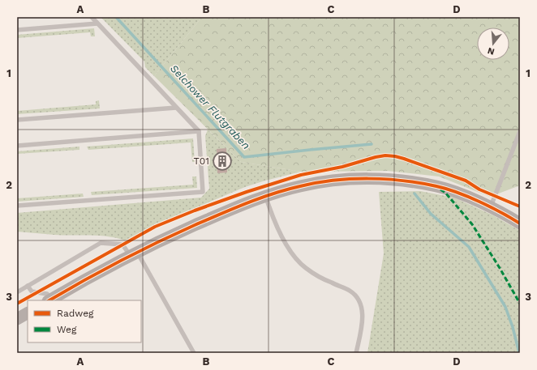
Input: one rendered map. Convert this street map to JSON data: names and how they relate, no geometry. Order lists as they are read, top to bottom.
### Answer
{
  "water": ["Selchower Flutgraben"],
  "places": {
    "building": ["T01"]
  },
  "legend": ["Radweg", "Weg"],
  "north": "bottom",
  "grid": {
    "columns": [
      "A",
      "B",
      "C",
      "D"
    ],
    "rows": ["1", "2", "3"]
  }
}
